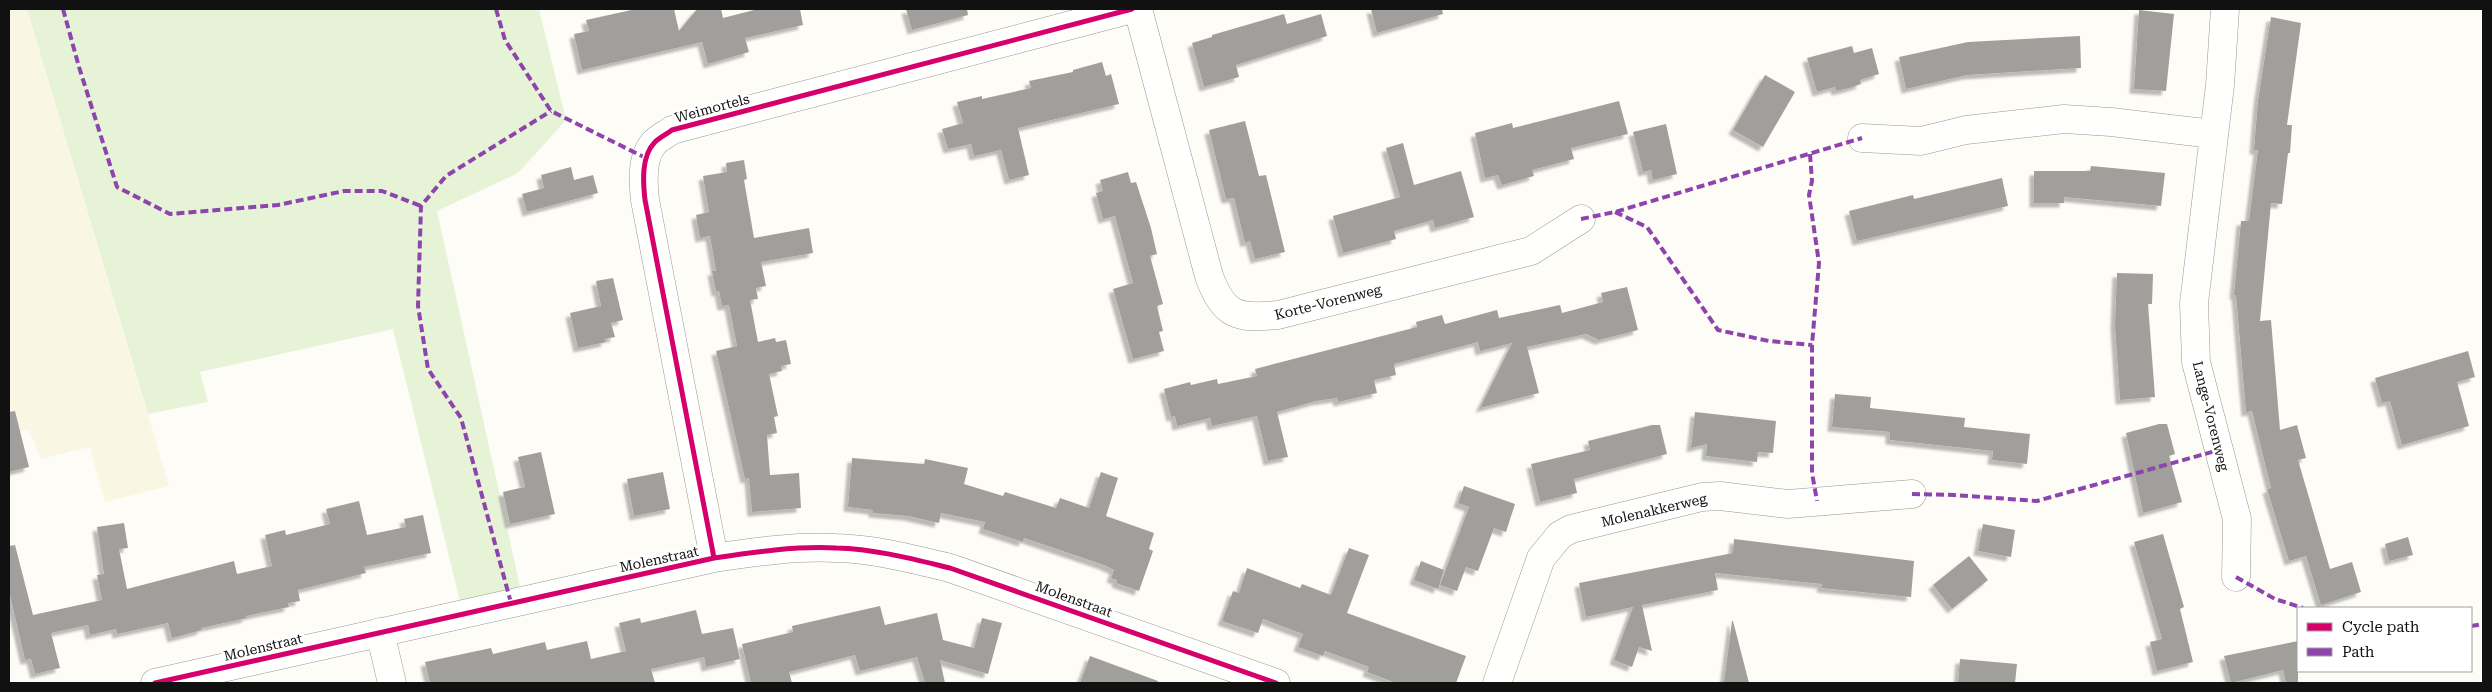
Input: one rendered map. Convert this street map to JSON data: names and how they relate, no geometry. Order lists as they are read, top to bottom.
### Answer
{
  "streets": {
    "street": [
      "Weimortels",
      "Korte-Vorenweg",
      "Lange-Vorenweg",
      "Molenakkerweg",
      "Molenstraat"
    ]
  },
  "crossings": [
    ["Weimortels", "Molenstraat"]
  ],
  "legend": ["Cycle path", "Path"]
}
